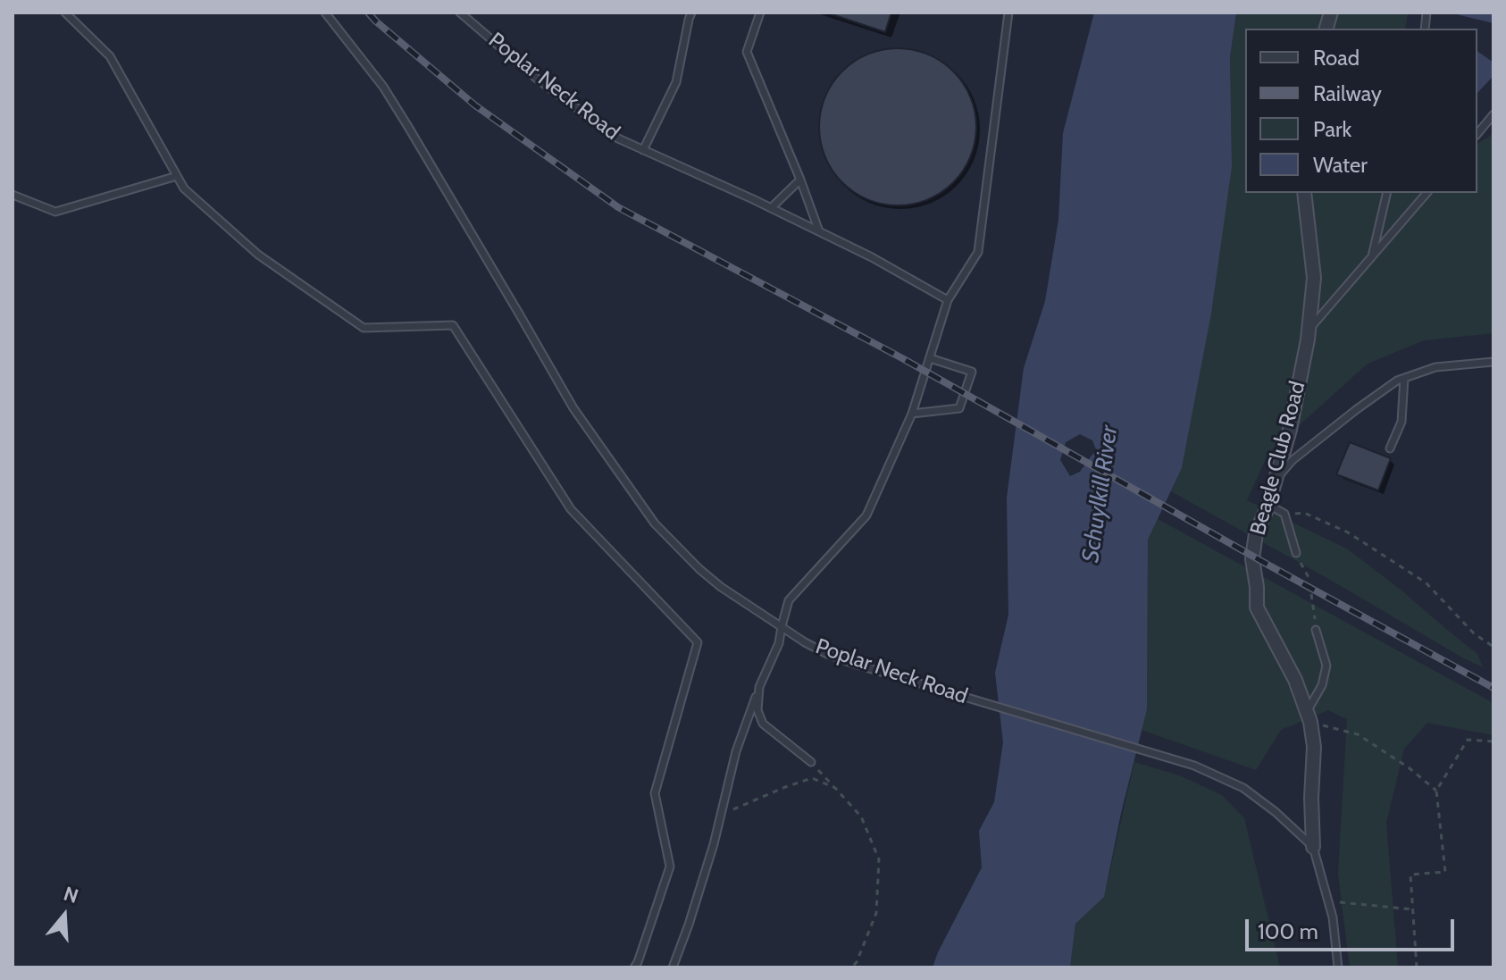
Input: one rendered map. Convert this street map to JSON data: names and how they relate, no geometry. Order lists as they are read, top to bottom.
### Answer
{
  "streets": {
    "street": ["Beagle Club Road"],
    "lane": ["Poplar Neck Road"]
  },
  "crossings": [
    ["Poplar Neck Road", "Beagle Club Road"]
  ],
  "water": ["Schuylkill River"],
  "legend": [
    "Road",
    "Railway",
    "Park",
    "Water"
  ],
  "scale_bar": "100 m",
  "north": "top"
}
